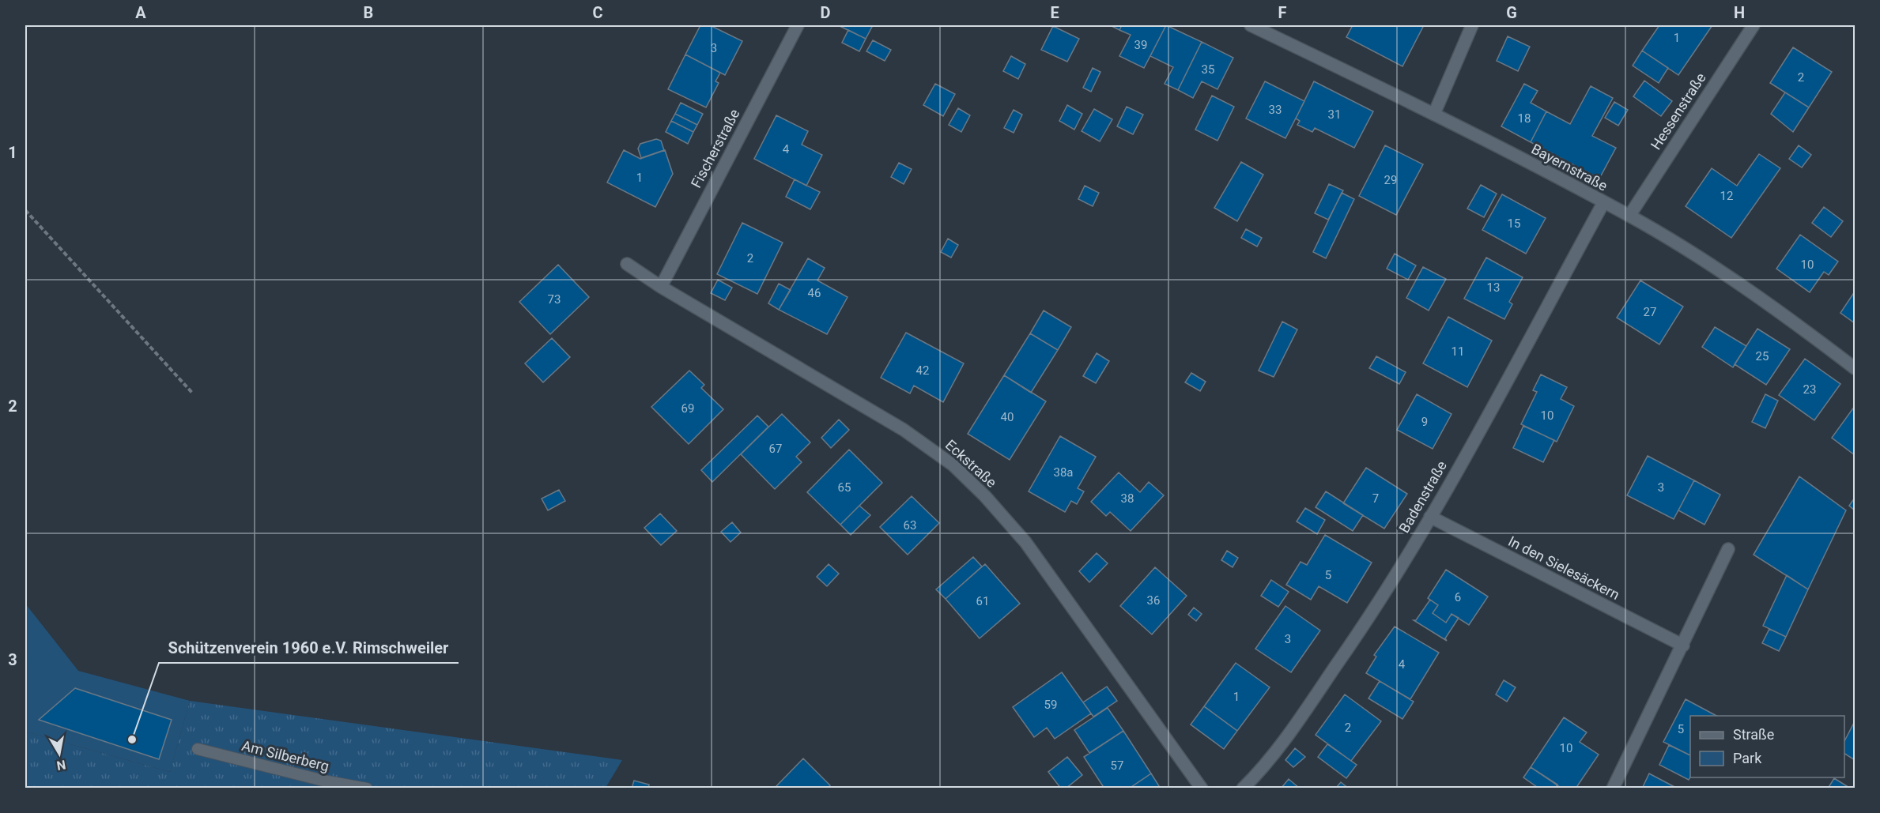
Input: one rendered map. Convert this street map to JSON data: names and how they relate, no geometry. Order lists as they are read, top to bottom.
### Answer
{
  "streets": {
    "street": [
      "Hessenstraße",
      "Fischerstraße",
      "Bayernstraße",
      "Eckstraße",
      "Badenstraße",
      "In den Sielesäckern"
    ],
    "lane": ["Am Silberberg"]
  },
  "crossings": [
    ["Hessenstraße", "Bayernstraße"],
    ["Fischerstraße", "Eckstraße"],
    ["Bayernstraße", "Badenstraße"],
    ["Badenstraße", "In den Sielesäckern"]
  ],
  "places": ["Schützenverein 1960 e.V. Rimschweiler"],
  "house_numbers": [
    "1",
    "39",
    "3",
    "35",
    "2",
    "33",
    "31",
    "18",
    "4",
    "1",
    "29",
    "12",
    "15",
    "2",
    "10",
    "13",
    "46",
    "73",
    "27",
    "11",
    "25",
    "42",
    "23",
    "69",
    "10",
    "40",
    "9",
    "67",
    "38a",
    "65",
    "3",
    "38",
    "7",
    "63",
    "5",
    "6",
    "36",
    "61",
    "3",
    "4",
    "1",
    "59",
    "2",
    "5",
    "10",
    "57"
  ],
  "legend": ["Straße", "Park"],
  "north": "bottom",
  "grid": {
    "columns": [
      "A",
      "B",
      "C",
      "D",
      "E",
      "F",
      "G",
      "H"
    ],
    "rows": ["1", "2", "3"]
  }
}
